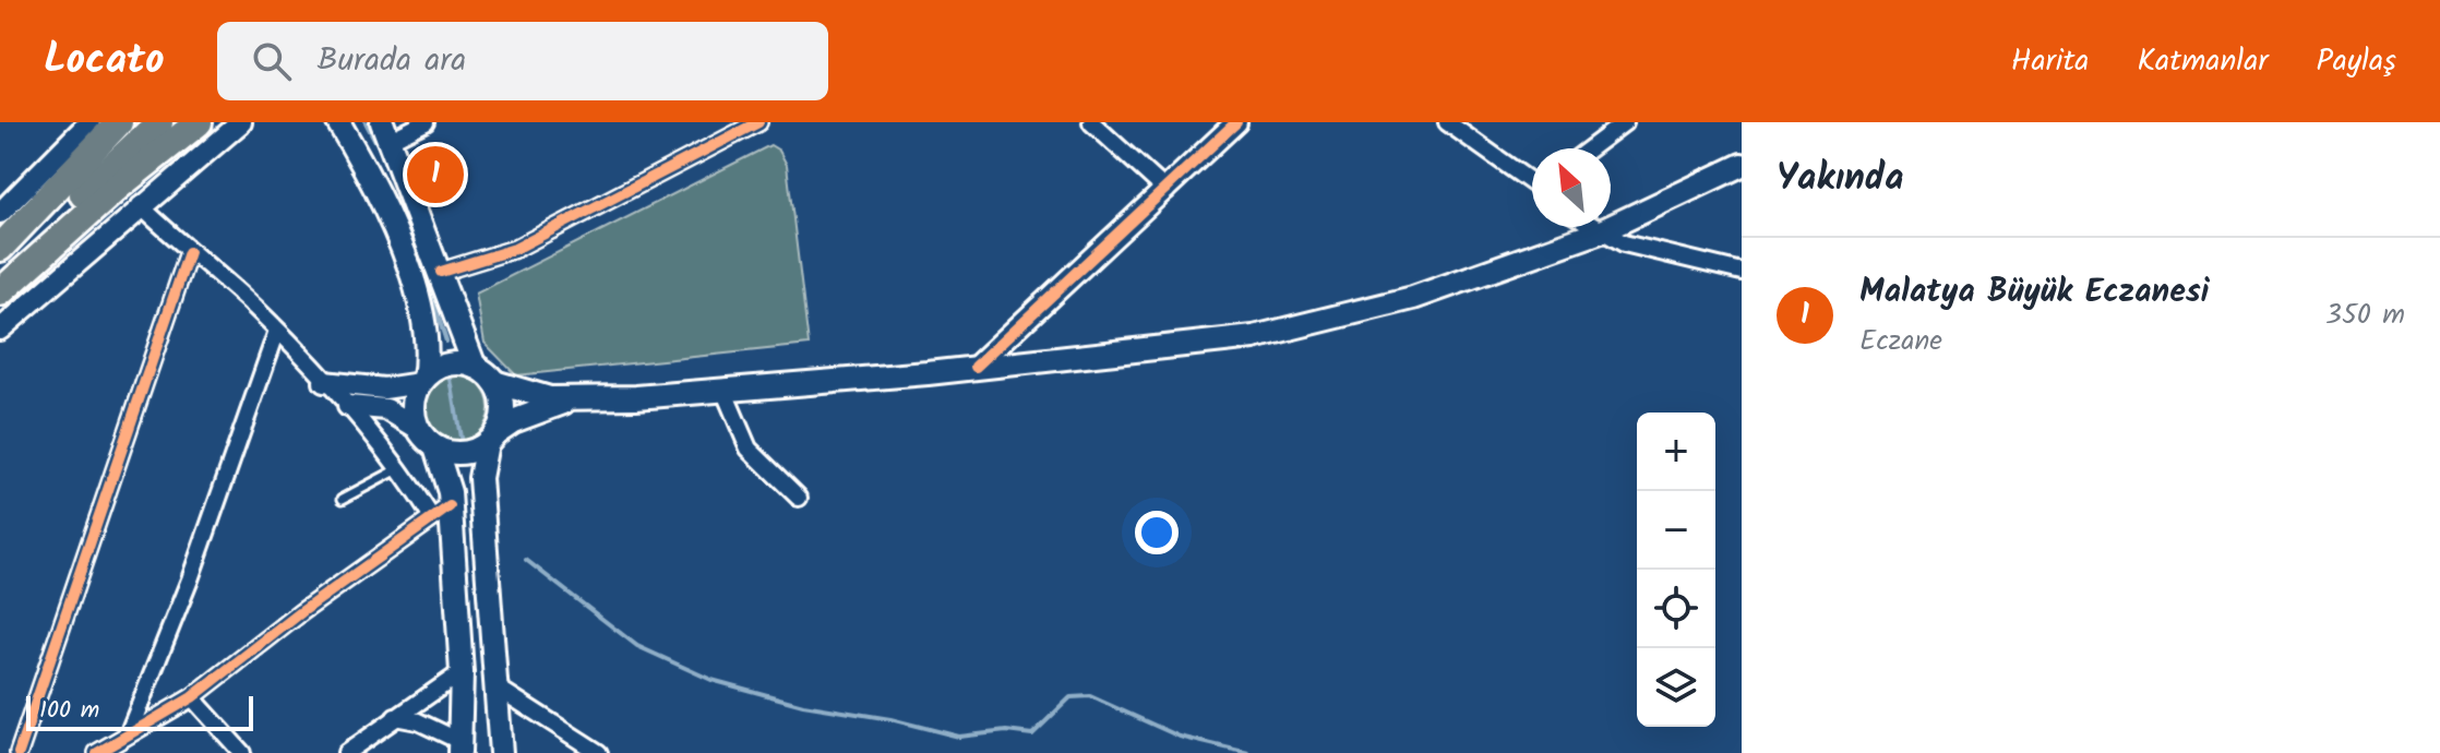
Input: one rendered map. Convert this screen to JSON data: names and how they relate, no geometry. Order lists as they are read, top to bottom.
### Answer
{
  "scale_bar": "100 m",
  "north": "top left",
  "page": {
    "header": "Locato",
    "search": "Burada ara",
    "nav": ["Harita", "Katmanlar", "Paylaş"],
    "heading": "Yakında",
    "pins": "1",
    "list": [
      {
        "mark": "1",
        "name": "Malatya Büyük Eczanesi",
        "note": "Eczane",
        "value": "350 m"
      }
    ],
    "map_buttons": ["+", "−"],
    "scale": "100 m"
  }
}
